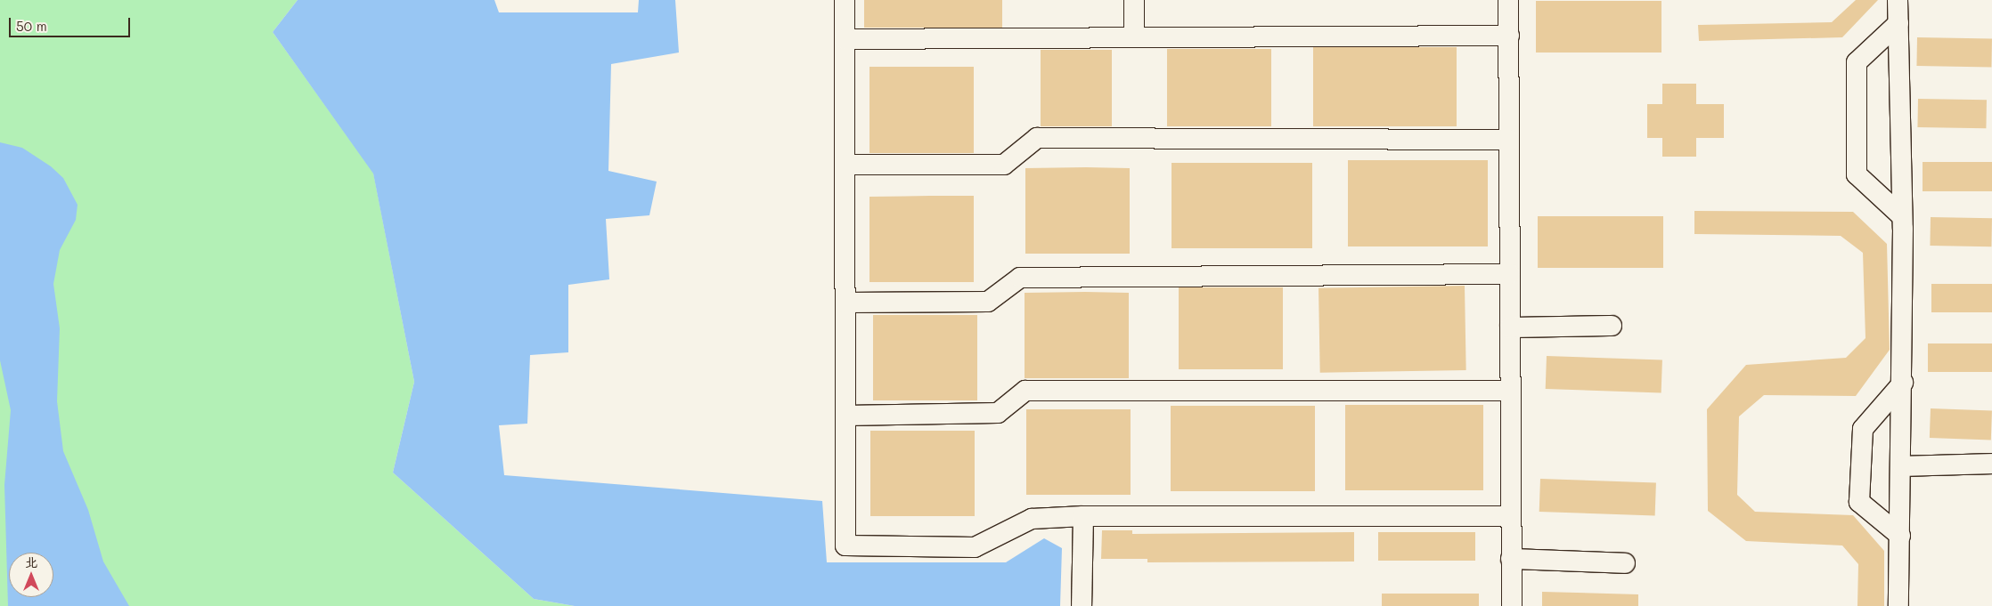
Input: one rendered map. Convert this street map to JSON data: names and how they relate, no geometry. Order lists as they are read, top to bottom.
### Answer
{
  "scale_bar": "50 m",
  "north": "top"
}
